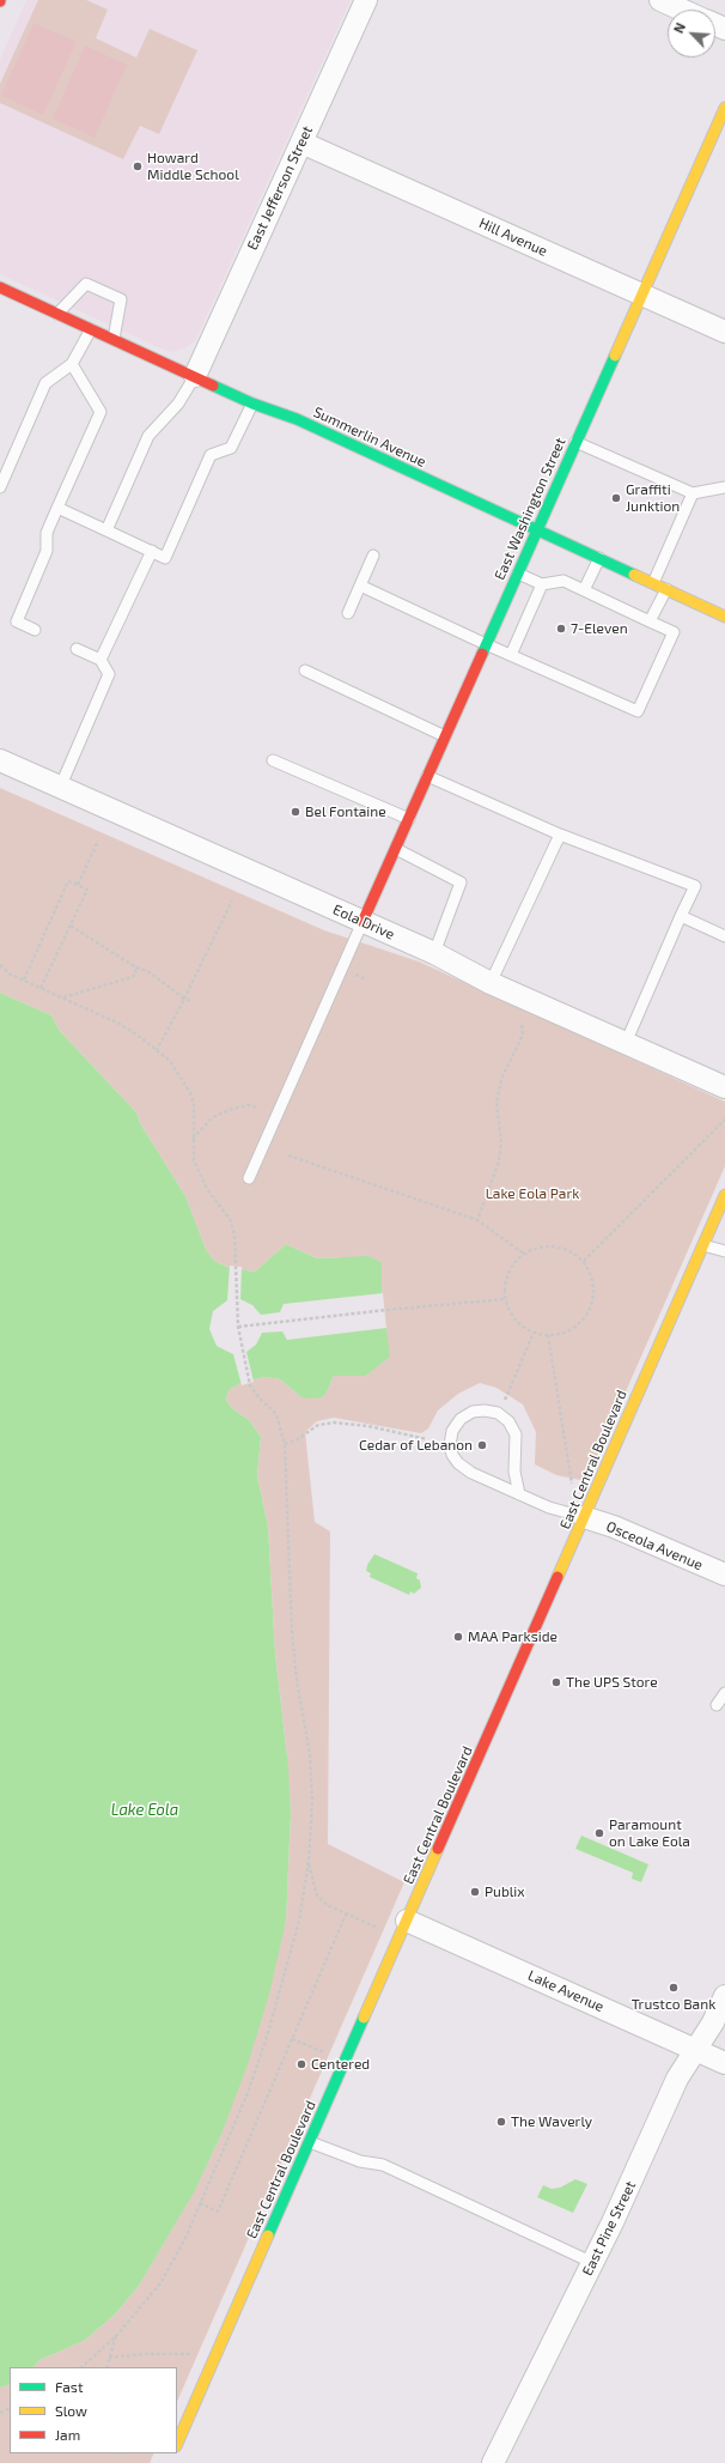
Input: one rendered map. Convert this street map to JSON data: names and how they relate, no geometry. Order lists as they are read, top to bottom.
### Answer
{
  "streets": {
    "street": [
      "East Jefferson Street",
      "Hill Avenue",
      "Summerlin Avenue",
      "East Washington Street",
      "Eola Drive",
      "East Central Boulevard",
      "Osceola Avenue",
      "Lake Avenue",
      "East Pine Street"
    ]
  },
  "crossings": [
    ["East Jefferson Street", "Hill Avenue"],
    ["East Jefferson Street", "Summerlin Avenue"],
    ["Hill Avenue", "East Washington Street"],
    ["Summerlin Avenue", "East Washington Street"],
    ["East Washington Street", "Eola Drive"],
    ["East Central Boulevard", "Osceola Avenue"],
    ["East Central Boulevard", "Lake Avenue"],
    ["Lake Avenue", "East Pine Street"]
  ],
  "water": ["Lake Eola"],
  "parks": ["Lake Eola Park"],
  "places": [
    "Howard Middle School",
    "Graffiti Junktion",
    "7-Eleven",
    "Bel Fontaine",
    "Cedar of Lebanon",
    "MAA Parkside",
    "The UPS Store",
    "Paramount on Lake Eola",
    "Publix",
    "Trustco Bank",
    "Centered",
    "The Waverly"
  ],
  "legend": ["Fast", "Slow", "Jam"],
  "north": "top left"
}
